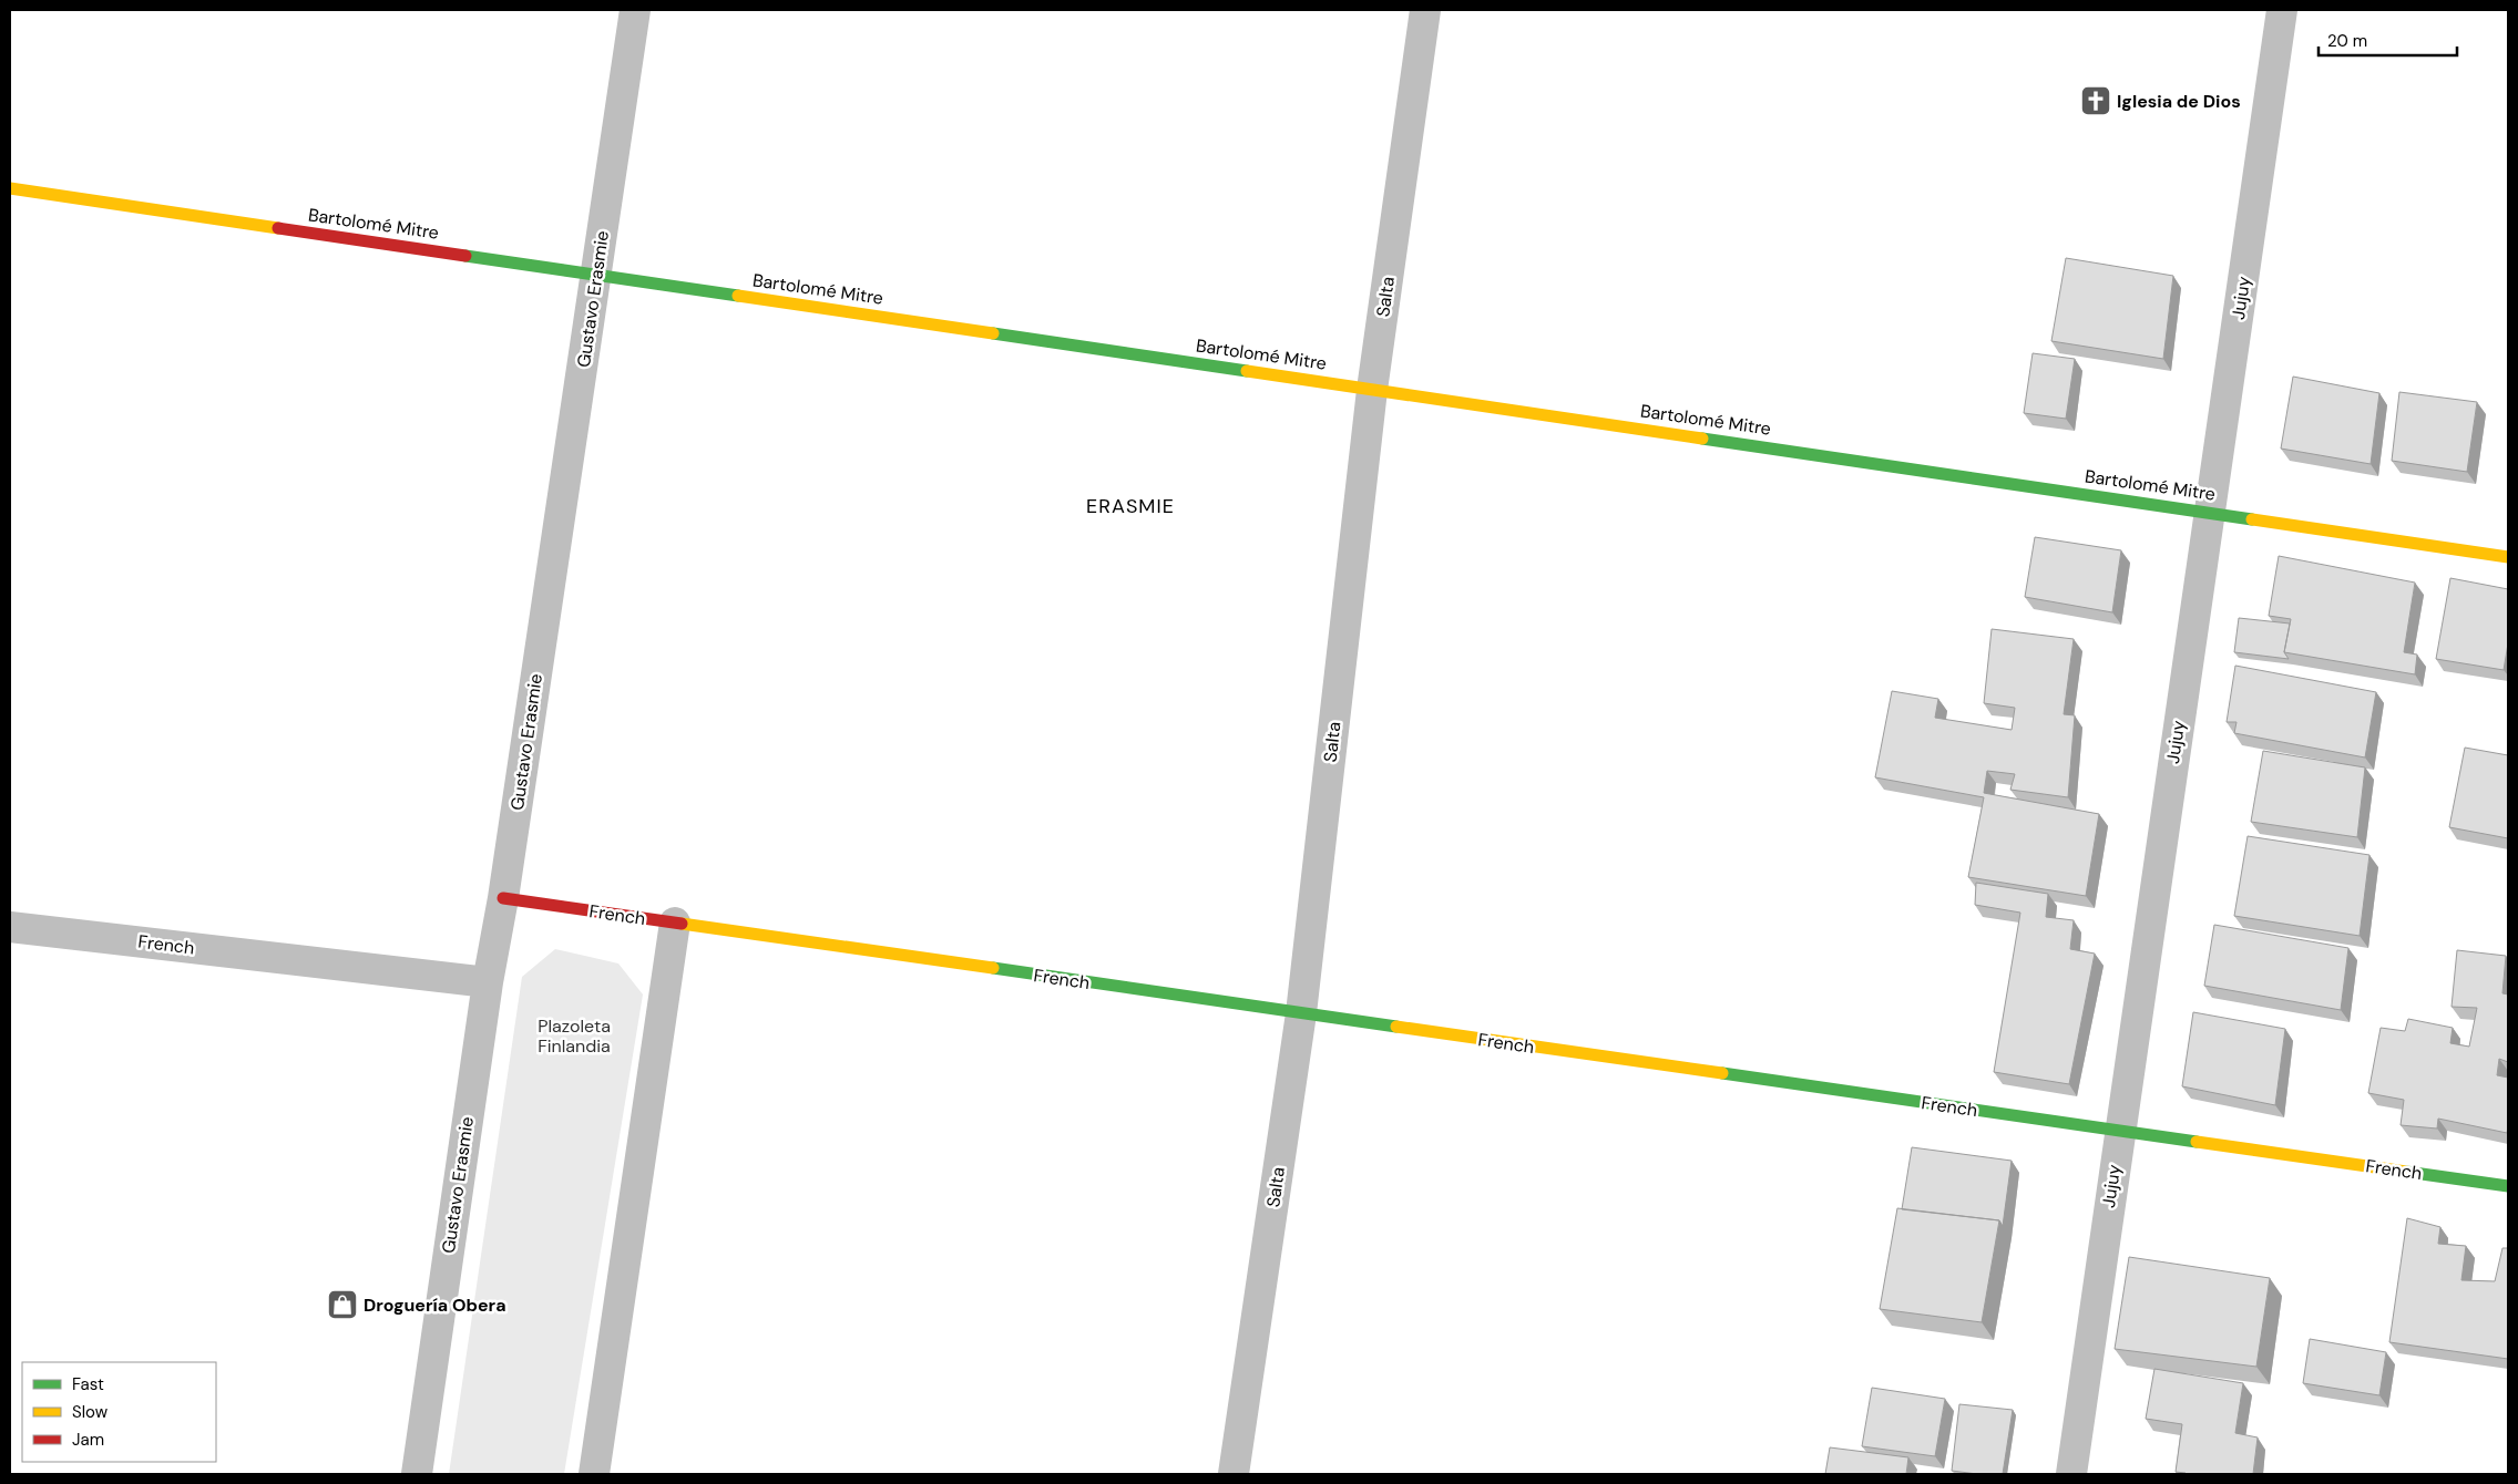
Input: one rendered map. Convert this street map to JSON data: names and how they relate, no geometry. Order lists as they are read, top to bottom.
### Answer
{
  "streets": {
    "street": [
      "Bartolomé Mitre",
      "Salta",
      "Jujuy",
      "Gustavo Erasmie",
      "French"
    ]
  },
  "crossings": [
    ["Bartolomé Mitre", "Salta"],
    ["Bartolomé Mitre", "Jujuy"],
    ["Bartolomé Mitre", "Gustavo Erasmie"],
    ["Salta", "French"],
    ["Jujuy", "French"],
    ["Gustavo Erasmie", "French"]
  ],
  "districts": ["ERASMIE"],
  "parks": ["Plazoleta Finlandia"],
  "places": {
    "church": ["Iglesia de Dios"],
    "shop": ["Droguería Obera"]
  },
  "legend": ["Fast", "Slow", "Jam"],
  "scale_bar": "20 m"
}
